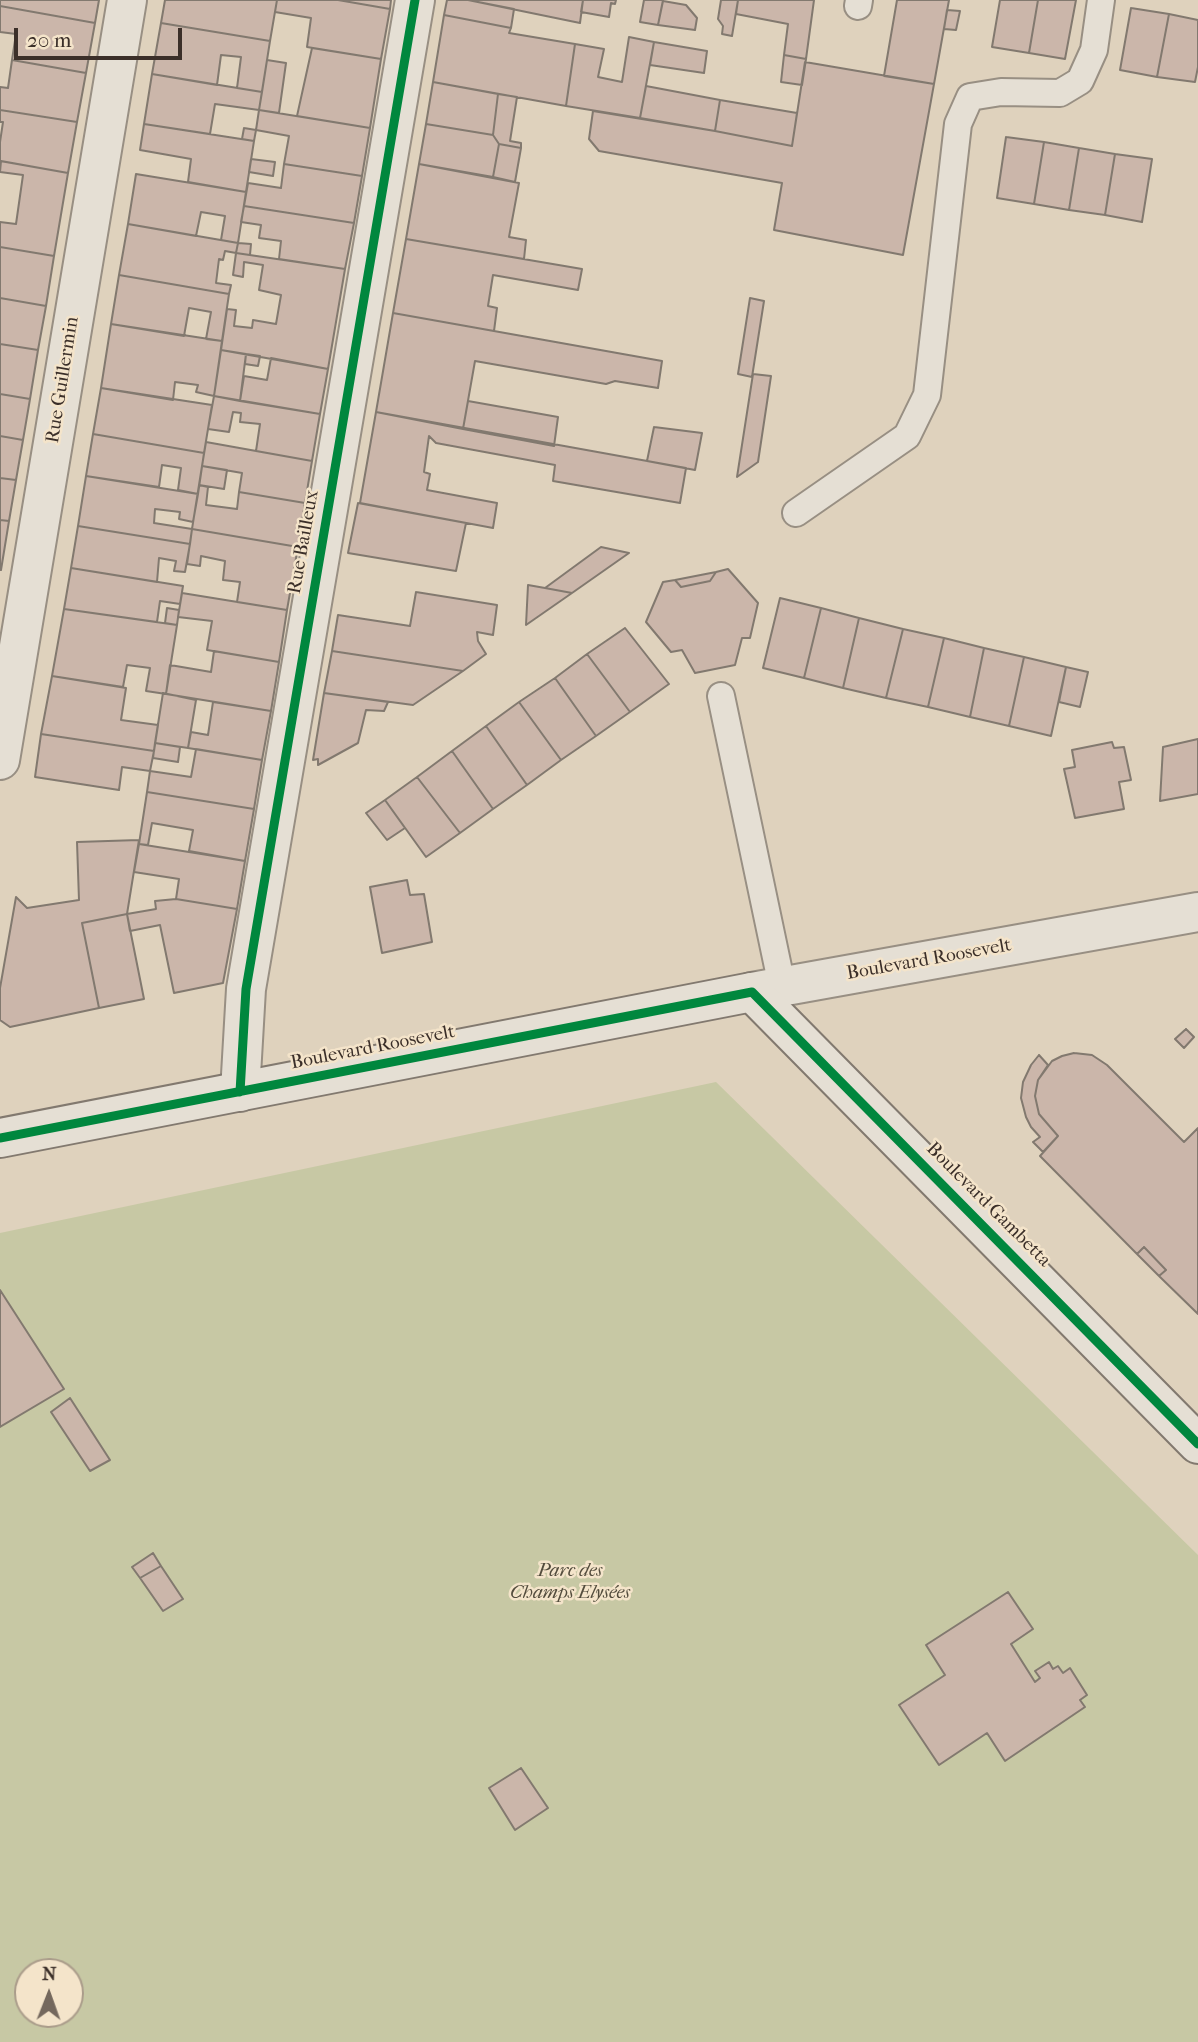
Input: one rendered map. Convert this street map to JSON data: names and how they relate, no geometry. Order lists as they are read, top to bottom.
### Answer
{
  "streets": {
    "street": [
      "Rue Guillermin",
      "Rue Bailleux",
      "Boulevard Roosevelt",
      "Boulevard Gambetta"
    ]
  },
  "crossings": [
    ["Rue Bailleux", "Boulevard Roosevelt"],
    ["Boulevard Roosevelt", "Boulevard Gambetta"]
  ],
  "parks": ["Parc des Champs Elysées"],
  "scale_bar": "20 m",
  "north": "top"
}
